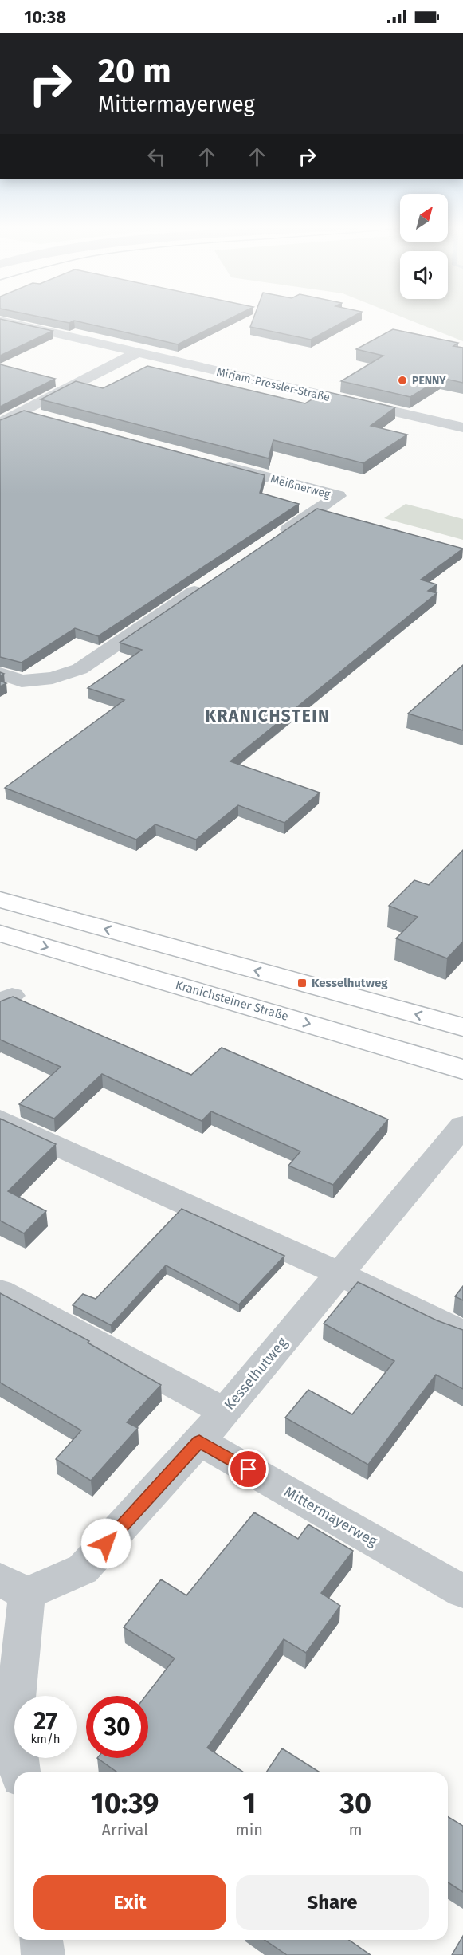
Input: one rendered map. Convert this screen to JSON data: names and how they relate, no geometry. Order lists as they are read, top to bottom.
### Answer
{
  "streets": {
    "main road": ["Kranichsteiner Straße"],
    "street": [
      "Mirjam-Pressler-Straße",
      "Meißnerweg",
      "Kesselhutweg",
      "Mittermayerweg"
    ]
  },
  "crossings": [
    ["Kesselhutweg", "Mittermayerweg"]
  ],
  "districts": ["KRANICHSTEIN"],
  "places": {
    "other": ["PENNY"],
    "transit": ["Kesselhutweg"]
  },
  "north": "top right",
  "page": {
    "status": "10:38",
    "turn": ["20 m", "Mittermayerweg"],
    "speed": "27 km/h",
    "limit": "30",
    "eta": [
      "10:39",
      "Arrival",
      "1",
      "min",
      "30",
      "m"
    ],
    "buttons": ["Exit", "Share"]
  }
}
